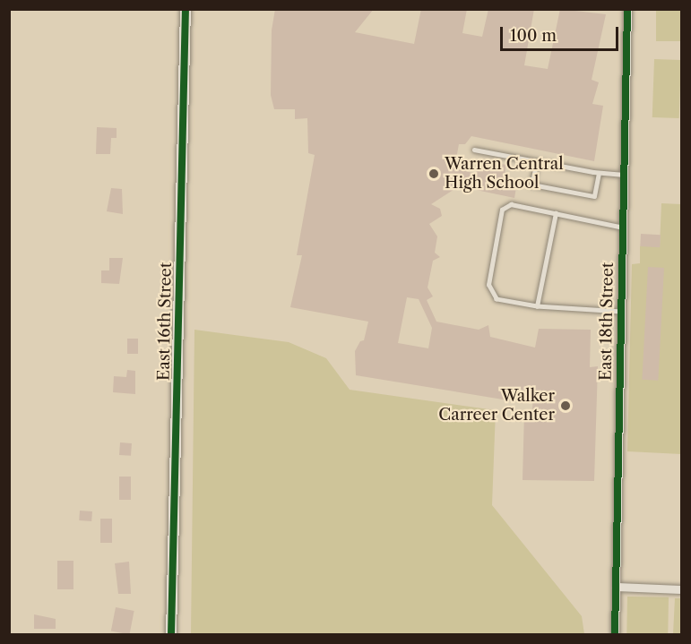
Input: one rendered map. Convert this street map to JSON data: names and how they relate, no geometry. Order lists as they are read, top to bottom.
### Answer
{
  "streets": {
    "street": ["East 16th Street", "East 18th Street"]
  },
  "places": ["Warren Central High School", "Walker Carreer Center"],
  "scale_bar": "100 m"
}
